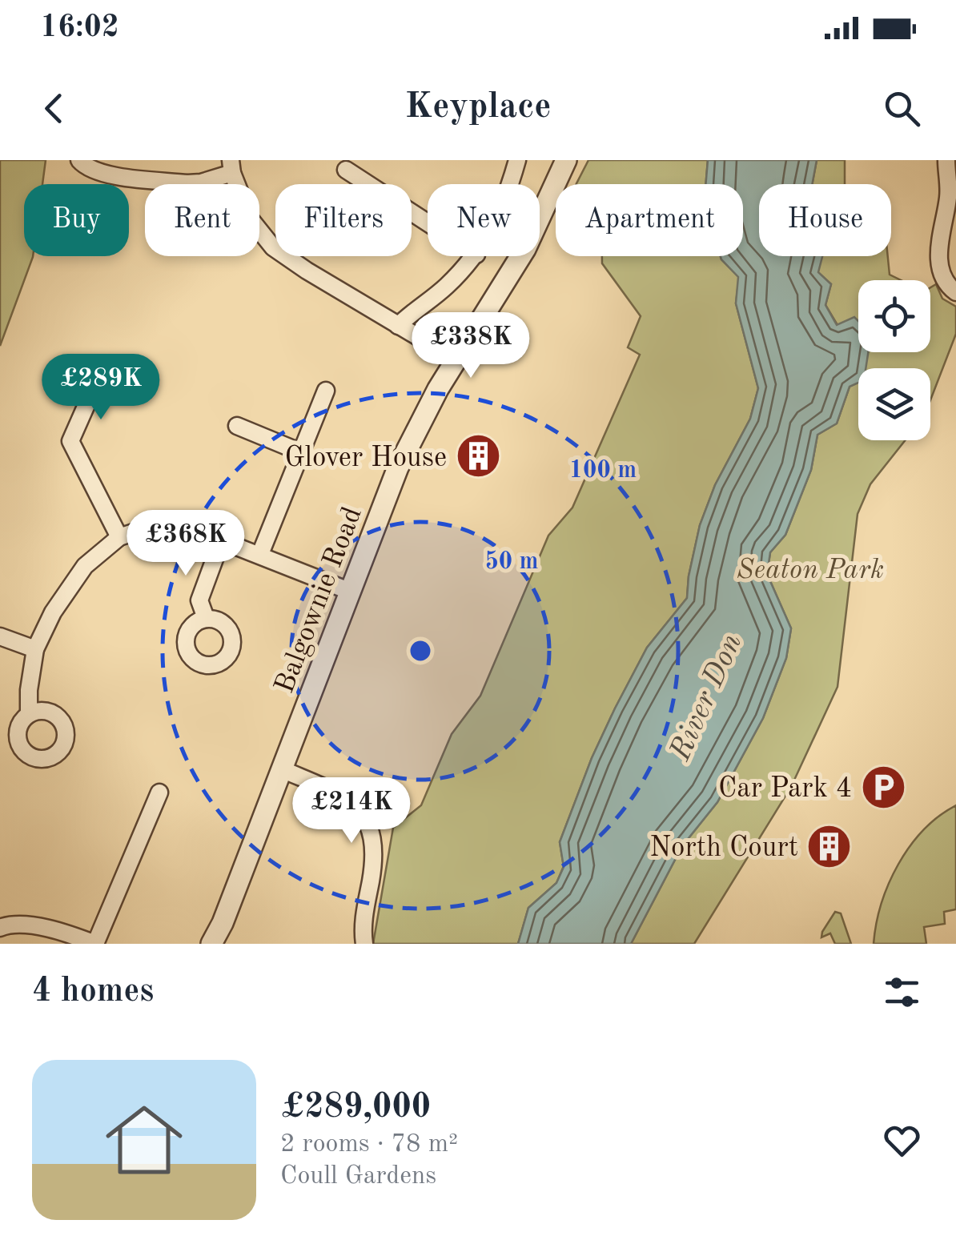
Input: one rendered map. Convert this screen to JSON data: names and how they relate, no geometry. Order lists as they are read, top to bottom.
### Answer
{
  "streets": {
    "street": ["Balgownie Road"]
  },
  "water": ["River Don"],
  "parks": ["Seaton Park"],
  "places": {
    "building": ["Glover House", "North Court"],
    "parking": ["Car Park 4"]
  },
  "page": {
    "status": "16:02",
    "header": "Keyplace",
    "chip": [
      "Buy",
      "Rent",
      "Filters",
      "New",
      "Apartment",
      "House"
    ],
    "price": [
      "£338K",
      "£289K",
      "£368K",
      "£214K"
    ],
    "heading": "4 homes",
    "list": [
      {
        "name": "£289,000",
        "note": "2 rooms · 78 m² · Coull Gardens"
      }
    ]
  },
  "rings": ["100 m", "50 m"]
}
